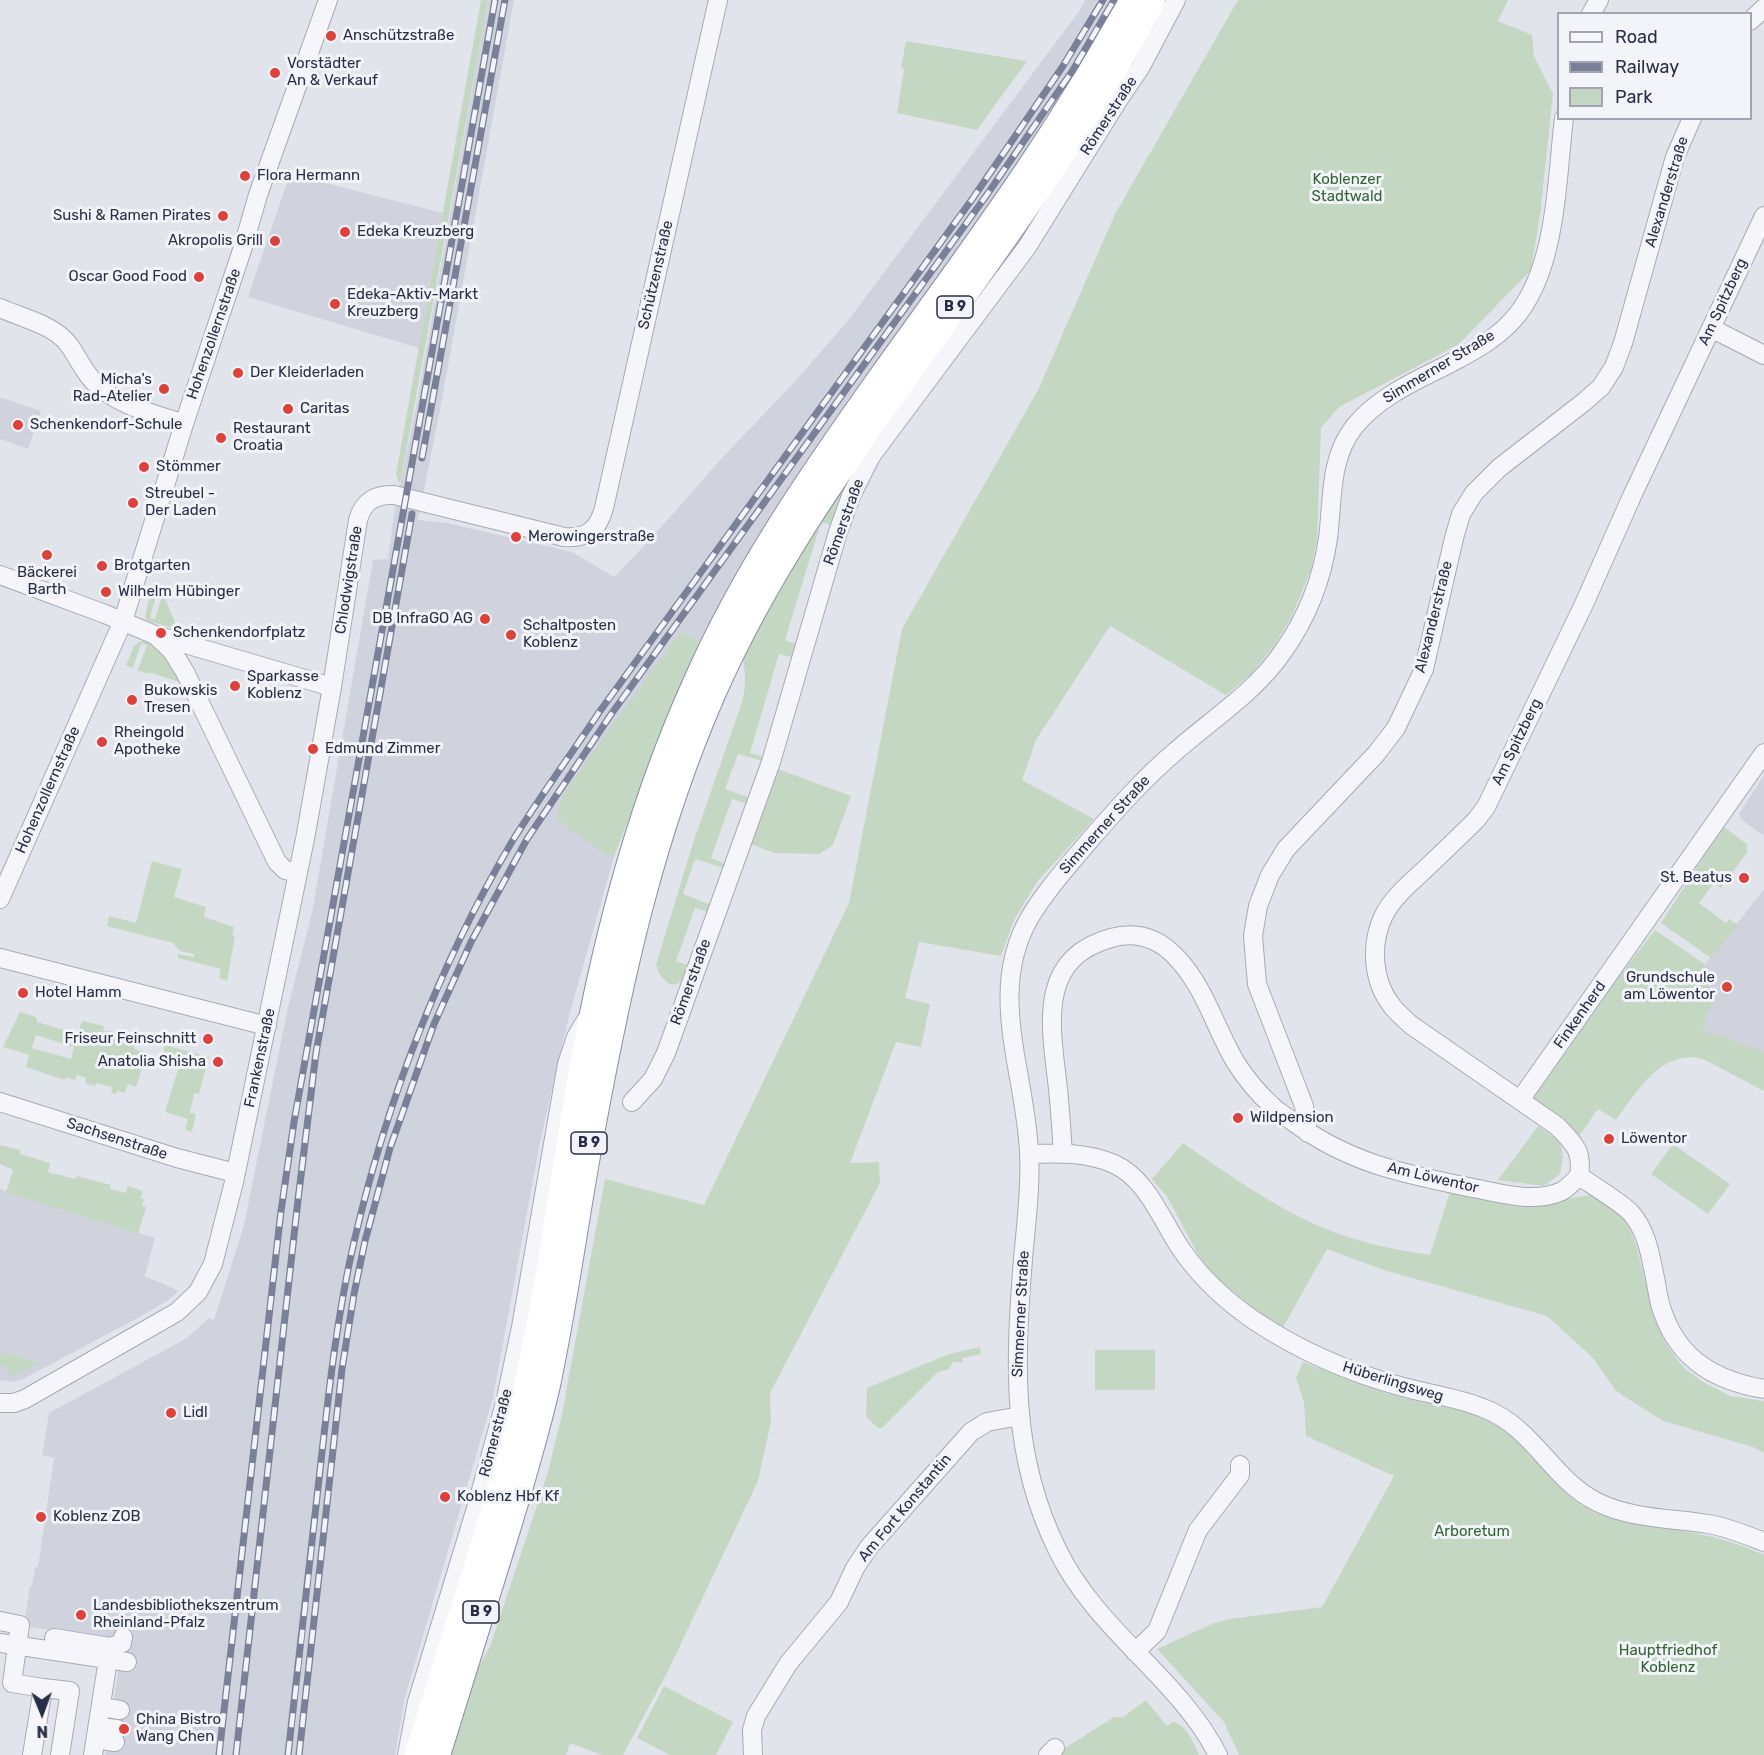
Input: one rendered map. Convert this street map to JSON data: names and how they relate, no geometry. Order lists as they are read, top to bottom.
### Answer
{
  "streets": {
    "highway": ["B 9"],
    "street": [
      "Römerstraße",
      "Alexanderstraße",
      "Schützenstraße",
      "Am Spitzberg",
      "Hohenzollernstraße",
      "Simmerner Straße",
      "Chlodwigstraße",
      "Finkenherd",
      "Frankenstraße",
      "Sachsenstraße",
      "Am Löwentor",
      "Hüberlingsweg",
      "Am Fort Konstantin"
    ]
  },
  "crossings": [
    ["Römerstraße", "B 9"],
    ["Alexanderstraße", "Am Löwentor"],
    ["Schützenstraße", "Chlodwigstraße"],
    ["Am Spitzberg", "Finkenherd"],
    ["Am Spitzberg", "Am Löwentor"],
    ["Simmerner Straße", "Hüberlingsweg"],
    ["Simmerner Straße", "Am Fort Konstantin"],
    ["Chlodwigstraße", "Frankenstraße"],
    ["Frankenstraße", "Sachsenstraße"],
    ["Am Löwentor", "Hüberlingsweg"]
  ],
  "parks": ["Koblenzer Stadtwald", "Arboretum", "Hauptfriedhof Koblenz"],
  "places": [
    "Anschützstraße",
    "Vorstädter An & Verkauf",
    "Flora Hermann",
    "Sushi & Ramen Pirates",
    "Edeka Kreuzberg",
    "Akropolis Grill",
    "Oscar Good Food",
    "Edeka-Aktiv-Markt Kreuzberg",
    "Der Kleiderladen",
    "Micha's Rad-Atelier",
    "Caritas",
    "Schenkendorf-Schule",
    "Restaurant Croatia",
    "Stömmer",
    "Streubel - Der Laden",
    "Merowingerstraße",
    "Bäckerei Barth",
    "Brotgarten",
    "Wilhelm Hübinger",
    "DB InfraGO AG",
    "Schenkendorfplatz",
    "Schaltposten Koblenz",
    "Sparkasse Koblenz",
    "Bukowskis Tresen",
    "Rheingold Apotheke",
    "Edmund Zimmer",
    "St. Beatus",
    "Grundschule am Löwentor",
    "Hotel Hamm",
    "Friseur Feinschnitt",
    "Anatolia Shisha",
    "Wildpension",
    "Löwentor",
    "Lidl",
    "Koblenz Hbf Kf",
    "Koblenz ZOB",
    "Landesbibliothekszentrum Rheinland-Pfalz",
    "China Bistro Wang Chen"
  ],
  "legend": ["Road", "Railway", "Park"],
  "north": "bottom"
}
